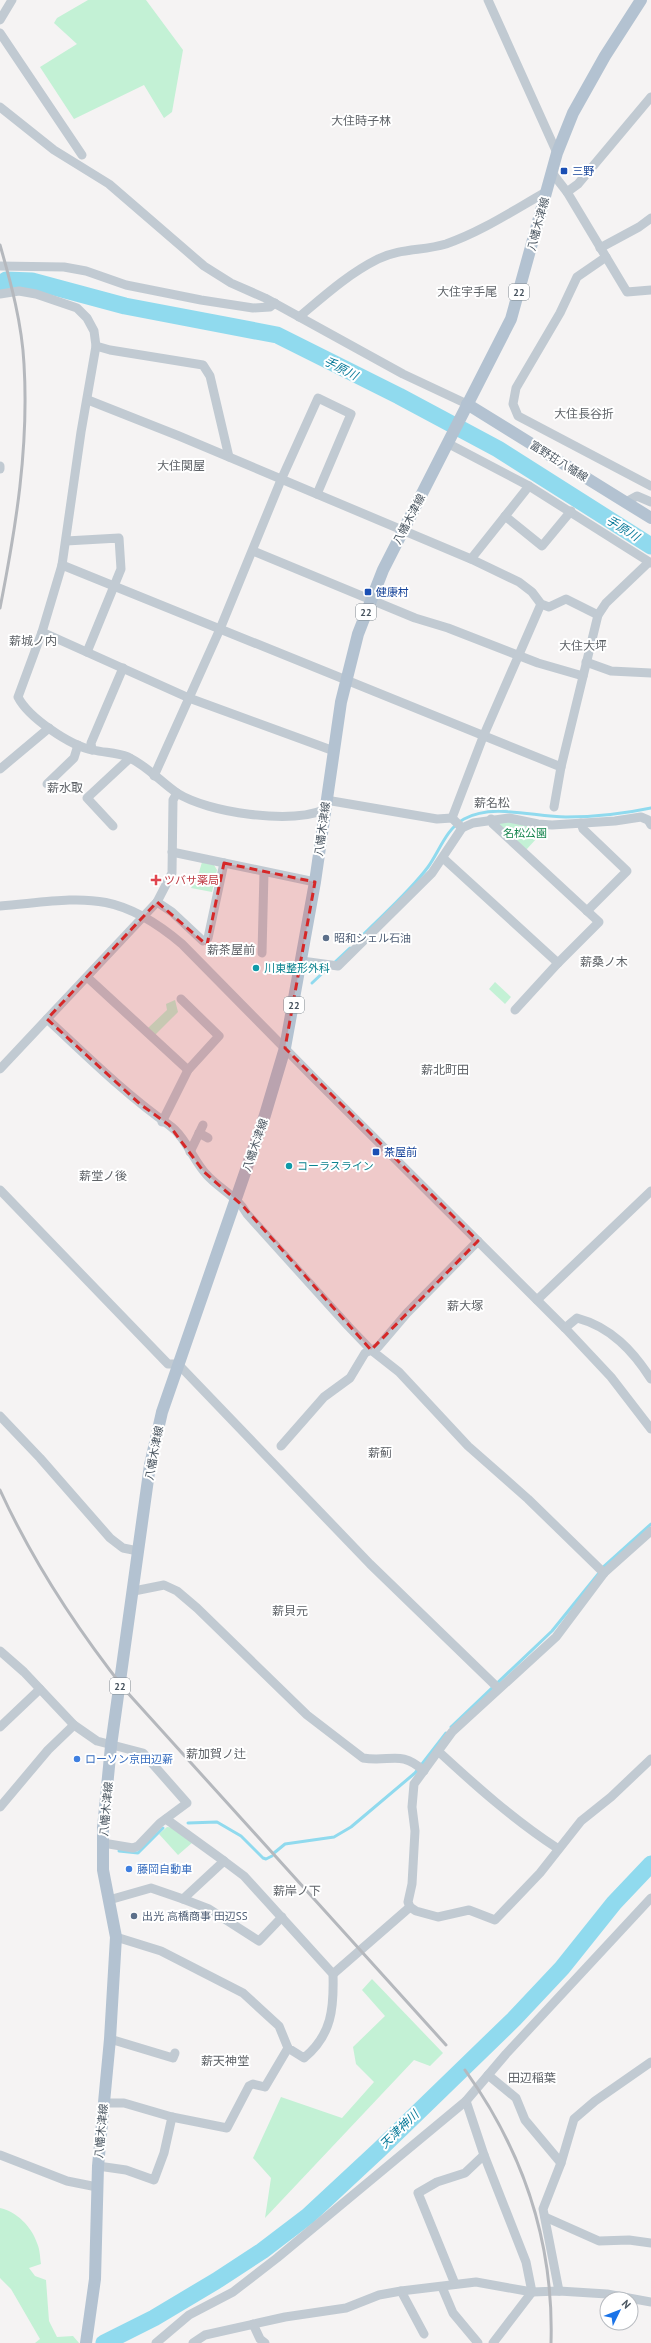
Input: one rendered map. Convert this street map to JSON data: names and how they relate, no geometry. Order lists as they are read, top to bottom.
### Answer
{
  "streets": {
    "main road": ["八幡木津線", "22", "富野荘八幡線"]
  },
  "crossings": [
    ["八幡木津線", "富野荘八幡線"]
  ],
  "districts": [
    "大住時子林",
    "大住宇手尾",
    "大住長谷折",
    "大住関屋",
    "薪城ノ内",
    "大住大坪",
    "薪水取",
    "薪名松",
    "薪茶屋前",
    "薪桑ノ木",
    "薪北町田",
    "薪堂ノ後",
    "薪大塚",
    "薪薊",
    "薪貝元",
    "薪加賀ノ辻",
    "薪岸ノ下",
    "薪天神堂",
    "田辺稲葉"
  ],
  "water": ["手原川", "天津神川"],
  "parks": ["名松公園"],
  "places": {
    "transit": ["三野", "健康村", "茶屋前"],
    "health": ["ツバサ薬局"],
    "other": [
      "昭和シェル石油",
      "川東整形外科",
      "コーラスライン",
      "ローソン京田辺薪",
      "藤岡自動車",
      "出光 高橋商事 田辺SS"
    ]
  },
  "north": "top right"
}
